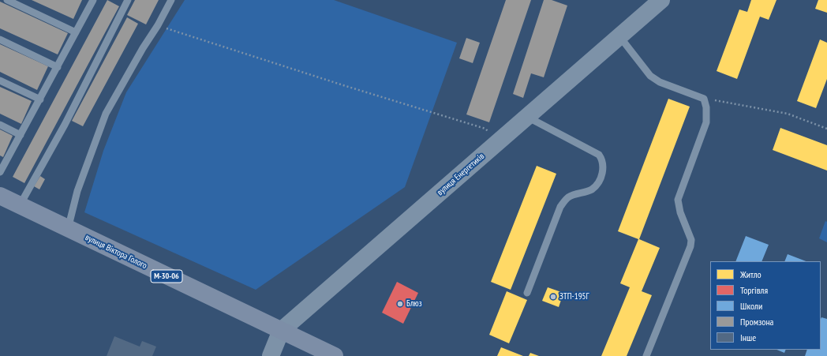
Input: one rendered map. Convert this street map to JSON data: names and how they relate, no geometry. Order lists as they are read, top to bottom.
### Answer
{
  "streets": {
    "main road": ["вулиця Віктора Голого", "М-30-06"],
    "street": ["вулиця Енергетиків"]
  },
  "crossings": [
    ["вулиця Енергетиків", "вулиця Віктора Голого"]
  ],
  "places": ["ЗТП-195Г", "Блюз"],
  "legend": [
    "Житло",
    "Торгівля",
    "Школи",
    "Промзона",
    "Інше"
  ]
}
